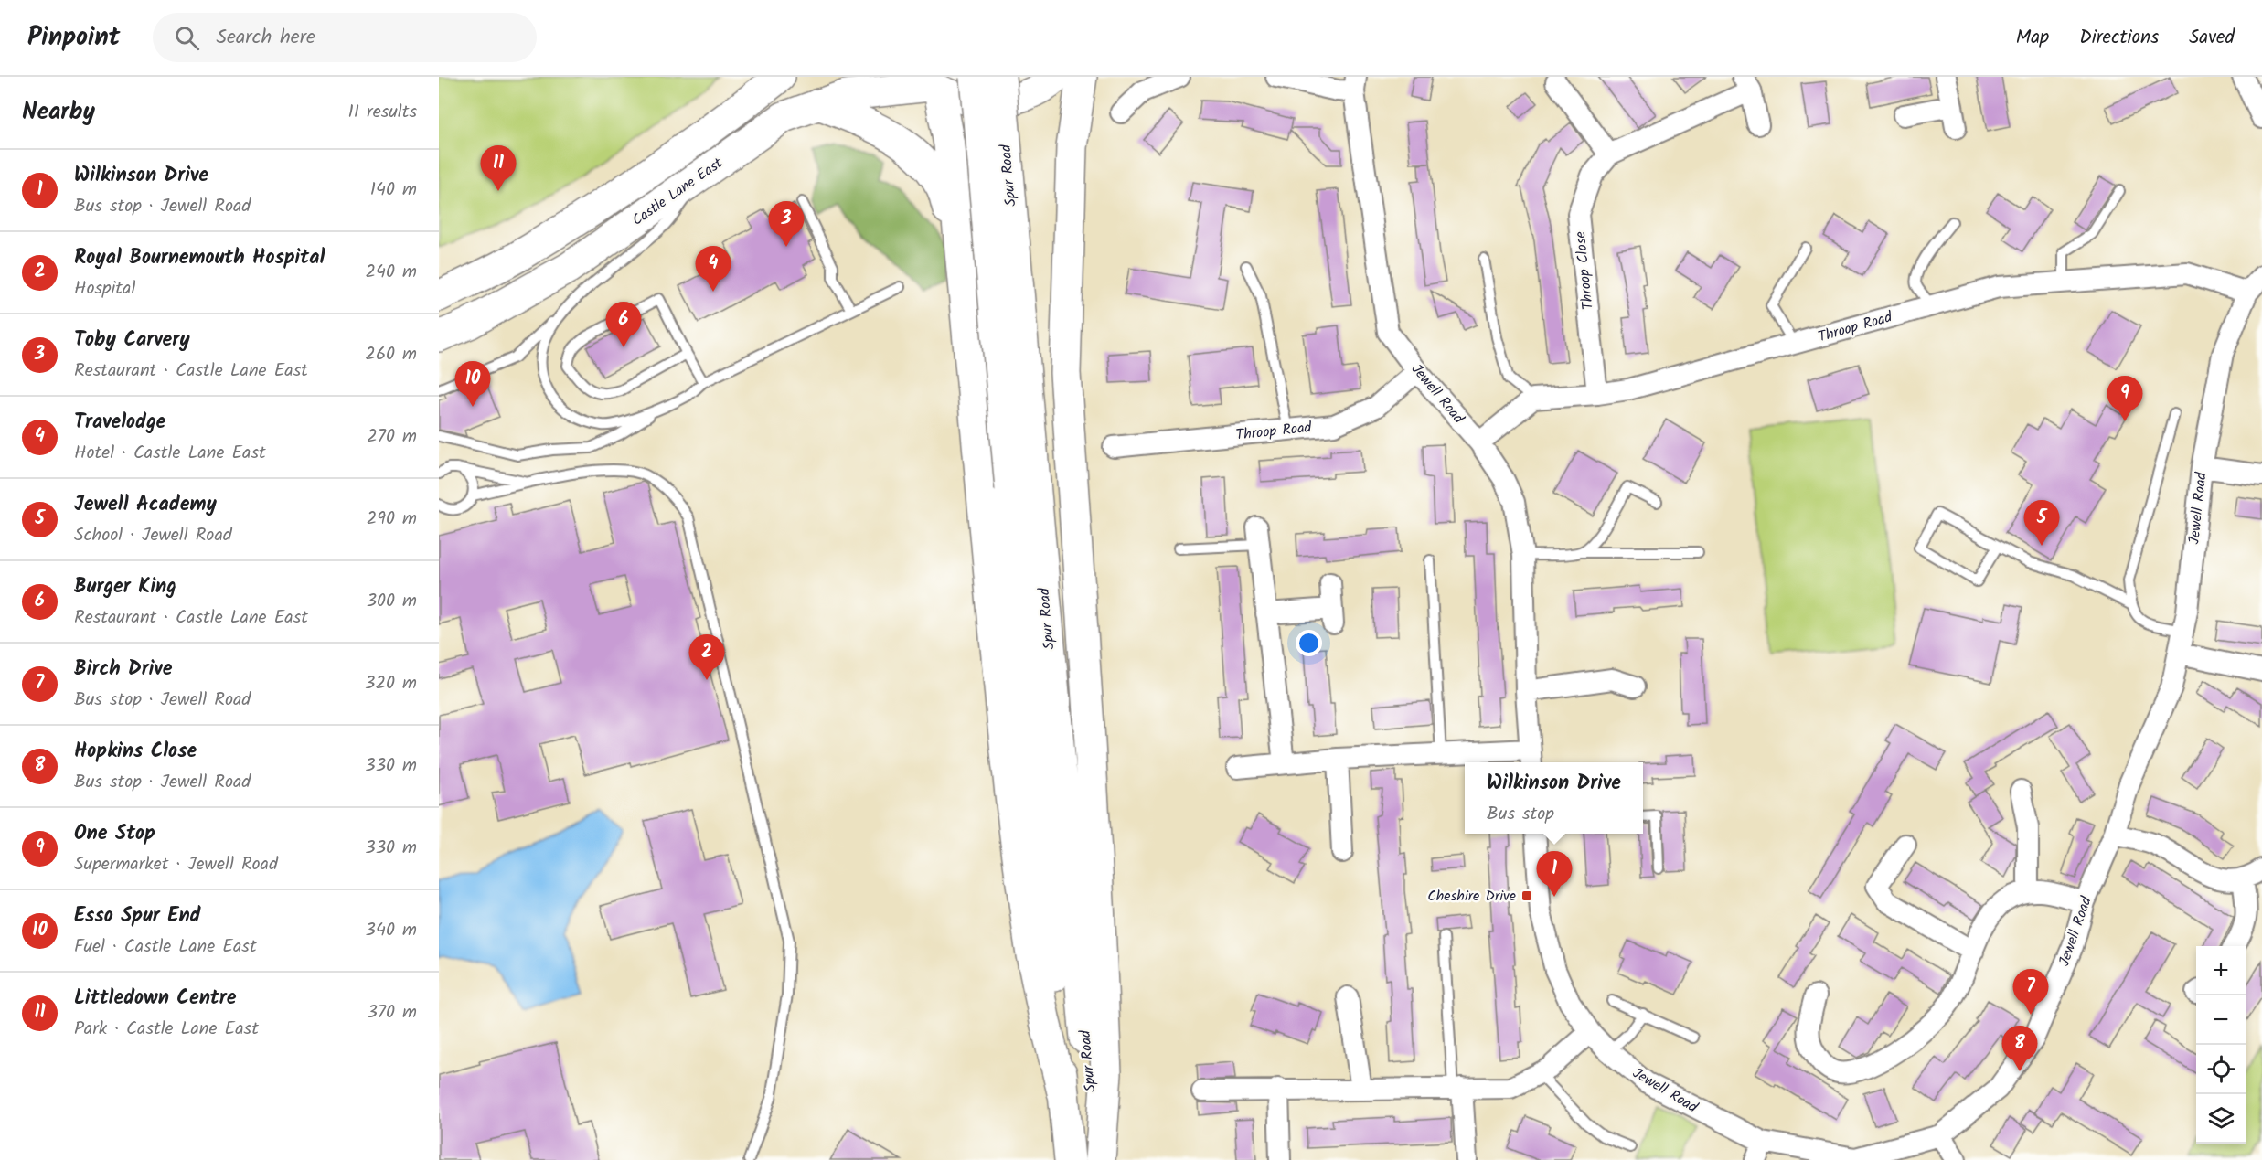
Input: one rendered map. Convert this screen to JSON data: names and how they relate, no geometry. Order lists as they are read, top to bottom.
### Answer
{
  "streets": {
    "main road": ["Spur Road", "Castle Lane East"],
    "street": ["Throop Close", "Throop Road", "Jewell Road"]
  },
  "crossings": [
    ["Throop Close", "Throop Road"],
    ["Throop Road", "Jewell Road"]
  ],
  "places": {
    "transit": ["Cheshire Drive"]
  },
  "page": {
    "header": "Pinpoint",
    "search": "Search here",
    "nav": ["Map", "Directions", "Saved"],
    "heading": ["Nearby", "11 results"],
    "pins": [
      "11",
      "3",
      "4",
      "6",
      "10",
      "9",
      "5",
      "2",
      "1",
      "7",
      "8"
    ],
    "list": [
      {
        "mark": "1",
        "name": "Wilkinson Drive",
        "note": "Bus stop · Jewell Road",
        "value": "140 m"
      },
      {
        "mark": "2",
        "name": "Royal Bournemouth Hospital",
        "note": "Hospital",
        "value": "240 m"
      },
      {
        "mark": "3",
        "name": "Toby Carvery",
        "note": "Restaurant · Castle Lane East",
        "value": "260 m"
      },
      {
        "mark": "4",
        "name": "Travelodge",
        "note": "Hotel · Castle Lane East",
        "value": "270 m"
      },
      {
        "mark": "5",
        "name": "Jewell Academy",
        "note": "School · Jewell Road",
        "value": "290 m"
      },
      {
        "mark": "6",
        "name": "Burger King",
        "note": "Restaurant · Castle Lane East",
        "value": "300 m"
      },
      {
        "mark": "7",
        "name": "Birch Drive",
        "note": "Bus stop · Jewell Road",
        "value": "320 m"
      },
      {
        "mark": "8",
        "name": "Hopkins Close",
        "note": "Bus stop · Jewell Road",
        "value": "330 m"
      },
      {
        "mark": "9",
        "name": "One Stop",
        "note": "Supermarket · Jewell Road",
        "value": "330 m"
      },
      {
        "mark": "10",
        "name": "Esso Spur End",
        "note": "Fuel · Castle Lane East",
        "value": "340 m"
      },
      {
        "mark": "11",
        "name": "Littledown Centre",
        "note": "Park · Castle Lane East",
        "value": "370 m"
      }
    ],
    "popup": ["Wilkinson Drive", "Bus stop"],
    "map_buttons": ["+", "−"]
  }
}
